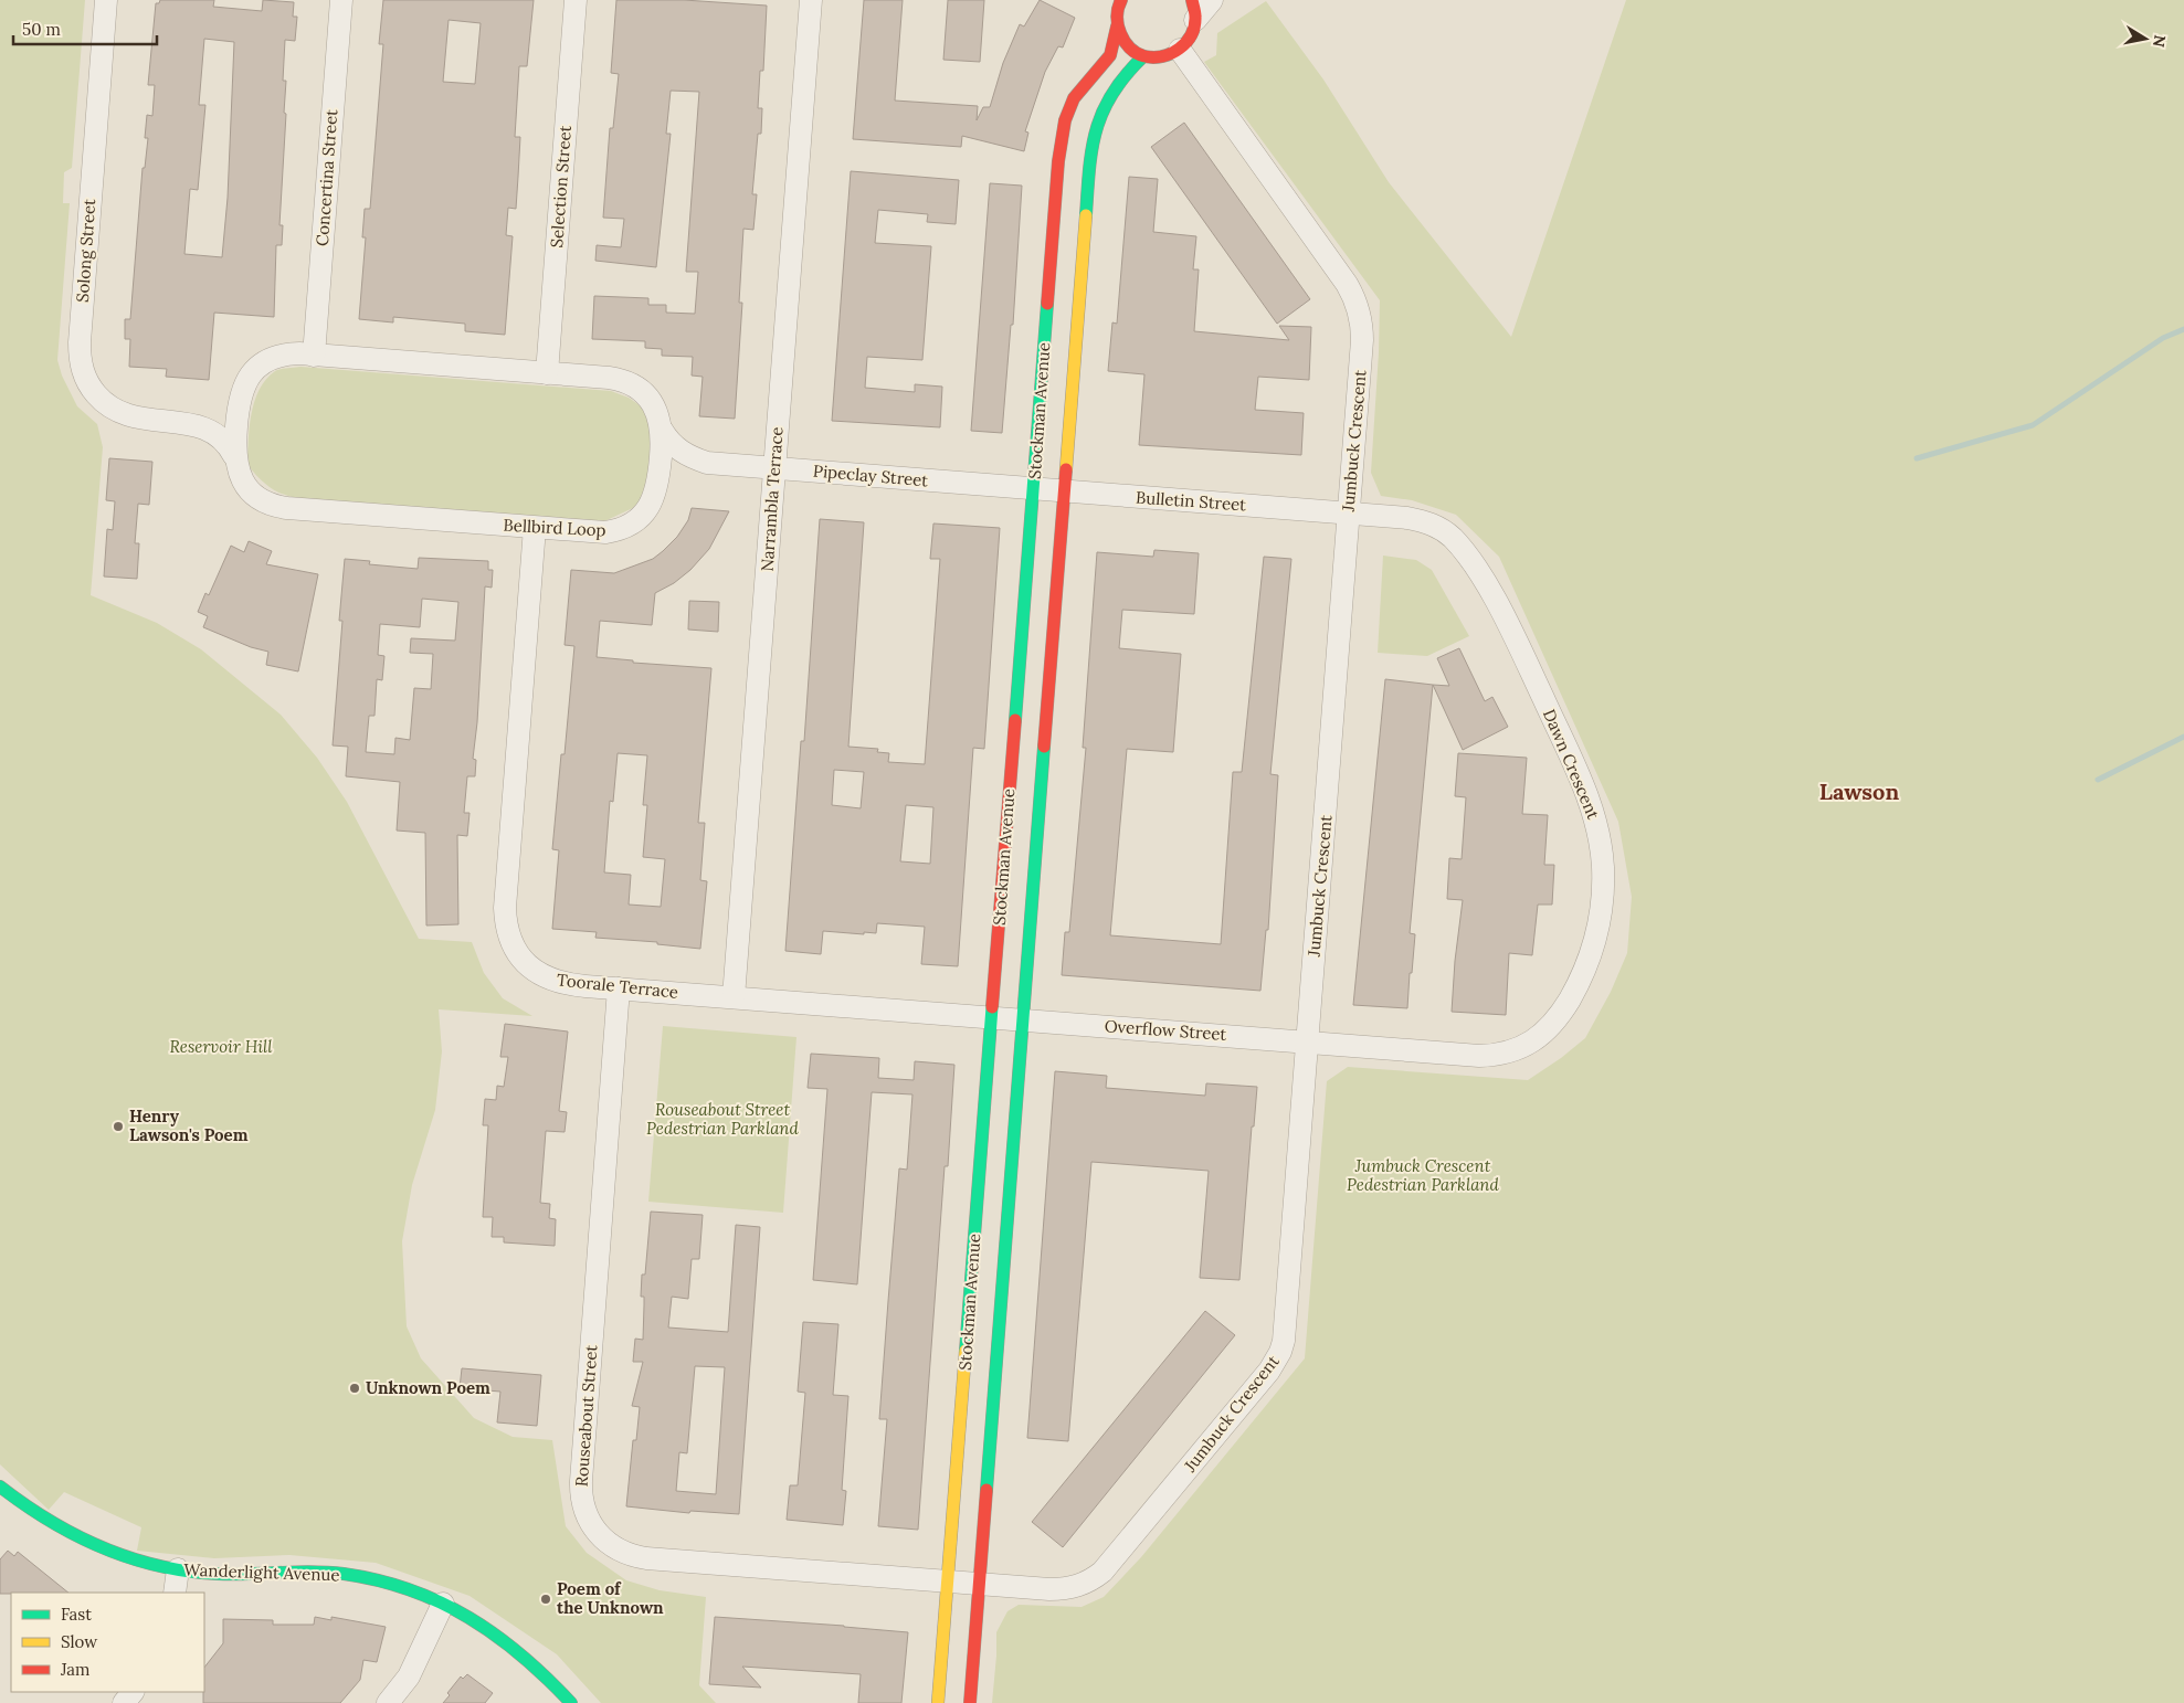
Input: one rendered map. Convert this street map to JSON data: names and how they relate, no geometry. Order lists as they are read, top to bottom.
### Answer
{
  "streets": {
    "street": [
      "Concertina Street",
      "Selection Street",
      "Solong Street",
      "Stockman Avenue",
      "Jumbuck Crescent",
      "Pipeclay Street",
      "Narrambla Terrace",
      "Bulletin Street",
      "Bellbird Loop",
      "Dawn Crescent",
      "Toorale Terrace",
      "Overflow Street",
      "Rouseabout Street",
      "Wanderlight Avenue"
    ]
  },
  "crossings": [
    ["Concertina Street", "Bellbird Loop"],
    ["Selection Street", "Bellbird Loop"],
    ["Solong Street", "Bellbird Loop"],
    ["Stockman Avenue", "Jumbuck Crescent"],
    ["Stockman Avenue", "Pipeclay Street"],
    ["Stockman Avenue", "Bulletin Street"],
    ["Stockman Avenue", "Toorale Terrace"],
    ["Stockman Avenue", "Overflow Street"],
    ["Stockman Avenue", "Rouseabout Street"],
    ["Jumbuck Crescent", "Bulletin Street"],
    ["Jumbuck Crescent", "Dawn Crescent"],
    ["Jumbuck Crescent", "Overflow Street"],
    ["Jumbuck Crescent", "Rouseabout Street"],
    ["Pipeclay Street", "Narrambla Terrace"],
    ["Pipeclay Street", "Bulletin Street"],
    ["Pipeclay Street", "Bellbird Loop"],
    ["Narrambla Terrace", "Toorale Terrace"],
    ["Bulletin Street", "Dawn Crescent"],
    ["Bellbird Loop", "Toorale Terrace"],
    ["Dawn Crescent", "Overflow Street"],
    ["Toorale Terrace", "Overflow Street"],
    ["Toorale Terrace", "Rouseabout Street"]
  ],
  "districts": ["Lawson"],
  "parks": ["Reservoir Hill", "Rouseabout Street Pedestrian Parkland", "Jumbuck Crescent Pedestrian Parkland"],
  "places": ["Henry Lawson's Poem", "Unknown Poem", "Poem of the Unknown"],
  "legend": ["Fast", "Slow", "Jam"],
  "scale_bar": "50 m",
  "north": "right"
}
